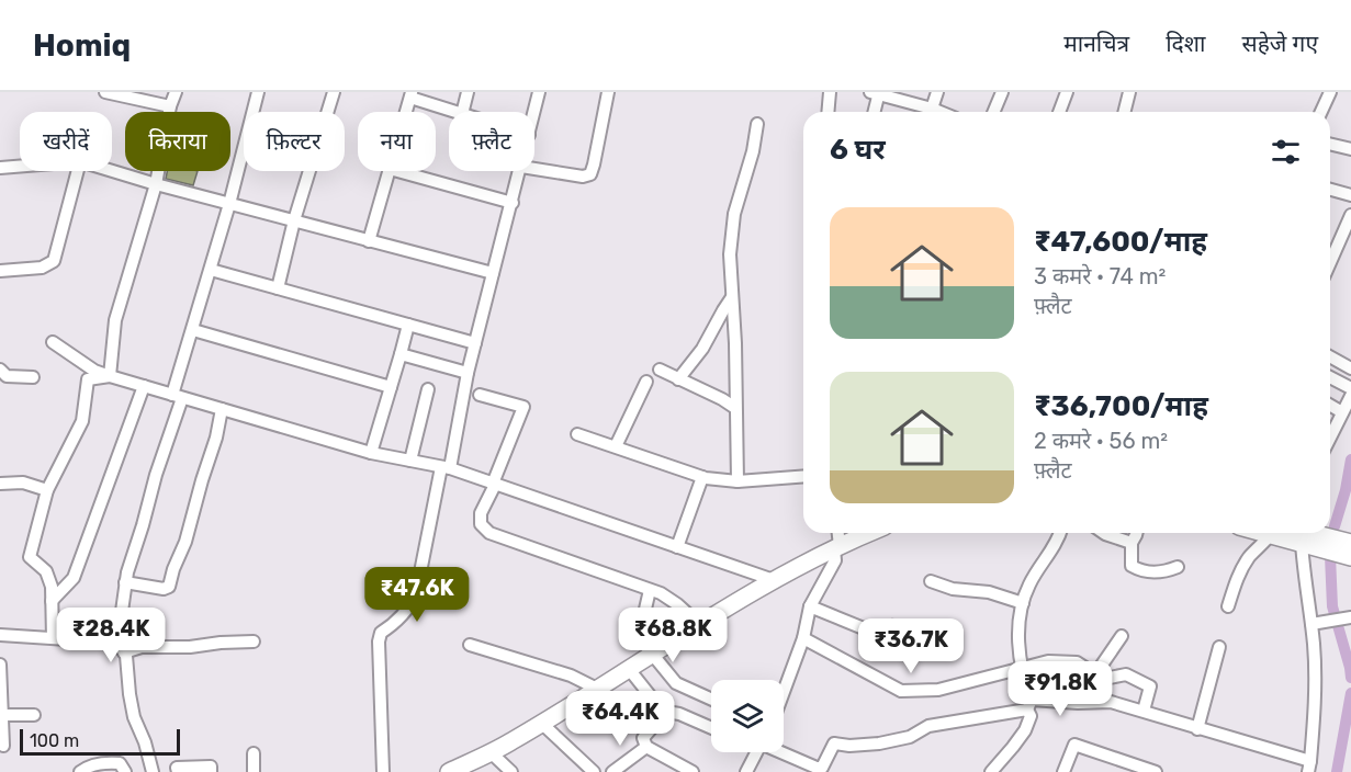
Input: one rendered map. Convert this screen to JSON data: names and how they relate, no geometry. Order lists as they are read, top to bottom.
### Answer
{
  "scale_bar": "100 m",
  "page": {
    "header": "Homiq",
    "nav": ["मानचित्र", "दिशा", "सहेजे गए"],
    "chip": [
      "खरीदें",
      "किराया",
      "फ़िल्टर",
      "नया",
      "फ़्लैट"
    ],
    "heading": "6 घर",
    "list": [
      {
        "name": "₹47,600/माह",
        "note": "3 कमरे · 74 m² · फ़्लैट"
      },
      {
        "name": "₹36,700/माह",
        "note": "2 कमरे · 56 m² · फ़्लैट"
      }
    ],
    "price": [
      "₹47.6K",
      "₹28.4K",
      "₹68.8K",
      "₹36.7K",
      "₹91.8K",
      "₹64.4K"
    ],
    "scale": "100 m"
  }
}
